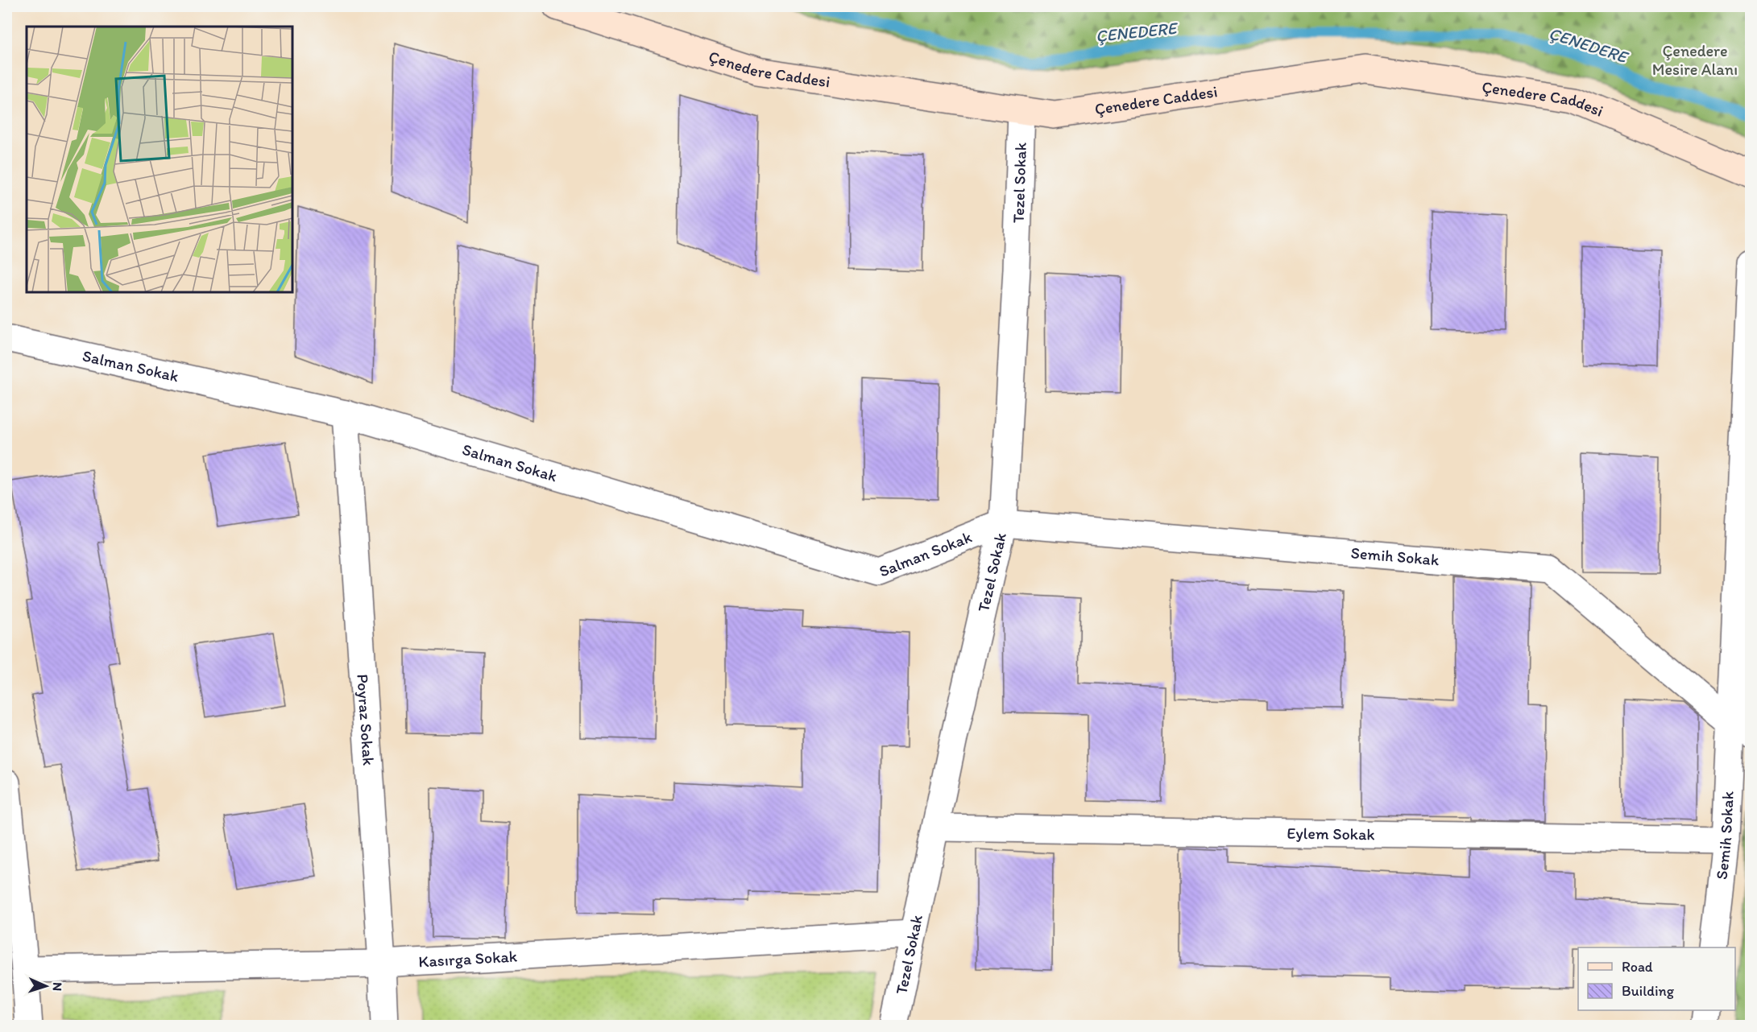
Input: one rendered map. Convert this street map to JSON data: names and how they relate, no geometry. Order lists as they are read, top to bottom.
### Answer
{
  "streets": {
    "street": [
      "Çenedere Caddesi",
      "Tezel Sokak",
      "Salman Sokak",
      "Semih Sokak",
      "Poyraz Sokak",
      "Eylem Sokak",
      "Kasırga Sokak"
    ]
  },
  "crossings": [
    ["Çenedere Caddesi", "Tezel Sokak"],
    ["Tezel Sokak", "Salman Sokak"],
    ["Tezel Sokak", "Semih Sokak"],
    ["Tezel Sokak", "Eylem Sokak"],
    ["Tezel Sokak", "Kasırga Sokak"],
    ["Salman Sokak", "Semih Sokak"],
    ["Salman Sokak", "Poyraz Sokak"],
    ["Semih Sokak", "Eylem Sokak"],
    ["Poyraz Sokak", "Kasırga Sokak"]
  ],
  "water": ["ÇENEDERE"],
  "parks": ["Çenedere Mesire Alanı"],
  "legend": ["Road", "Building"],
  "north": "right"
}
